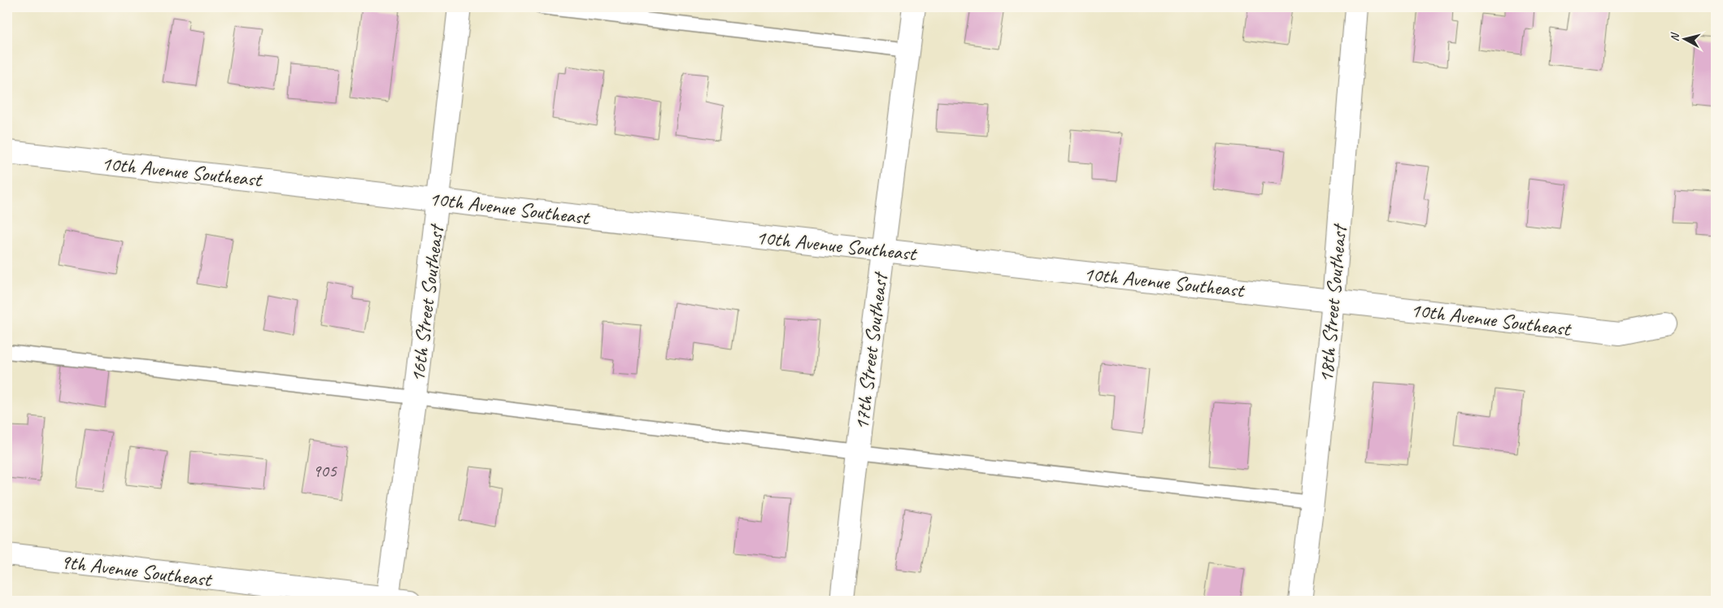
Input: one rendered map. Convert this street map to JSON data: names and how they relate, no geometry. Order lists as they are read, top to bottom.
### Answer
{
  "streets": {
    "street": [
      "10th Avenue Southeast",
      "16th Street Southeast",
      "18th Street Southeast",
      "17th Street Southeast",
      "9th Avenue Southeast"
    ]
  },
  "crossings": [
    ["10th Avenue Southeast", "16th Street Southeast"],
    ["10th Avenue Southeast", "18th Street Southeast"],
    ["10th Avenue Southeast", "17th Street Southeast"],
    ["16th Street Southeast", "9th Avenue Southeast"]
  ],
  "house_numbers": ["905"],
  "north": "left"
}
